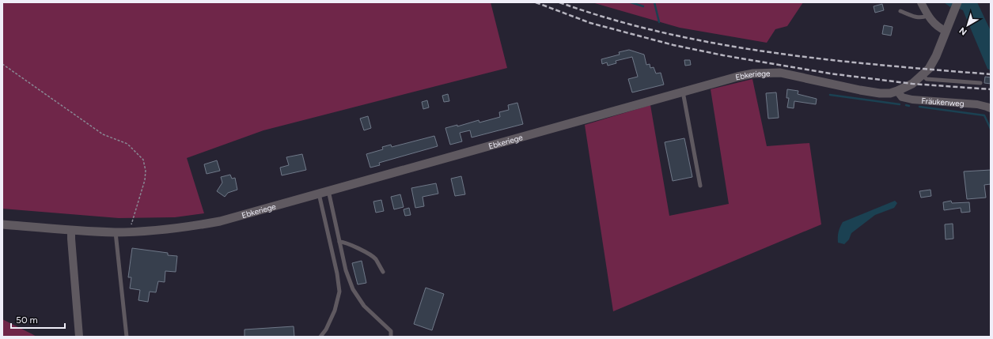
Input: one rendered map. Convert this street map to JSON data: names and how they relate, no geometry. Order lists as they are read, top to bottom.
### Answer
{
  "streets": {
    "street": ["Ebkeriege", "Fräukenweg"]
  },
  "crossings": [
    ["Ebkeriege", "Fräukenweg"]
  ],
  "scale_bar": "50 m",
  "north": "bottom left"
}
